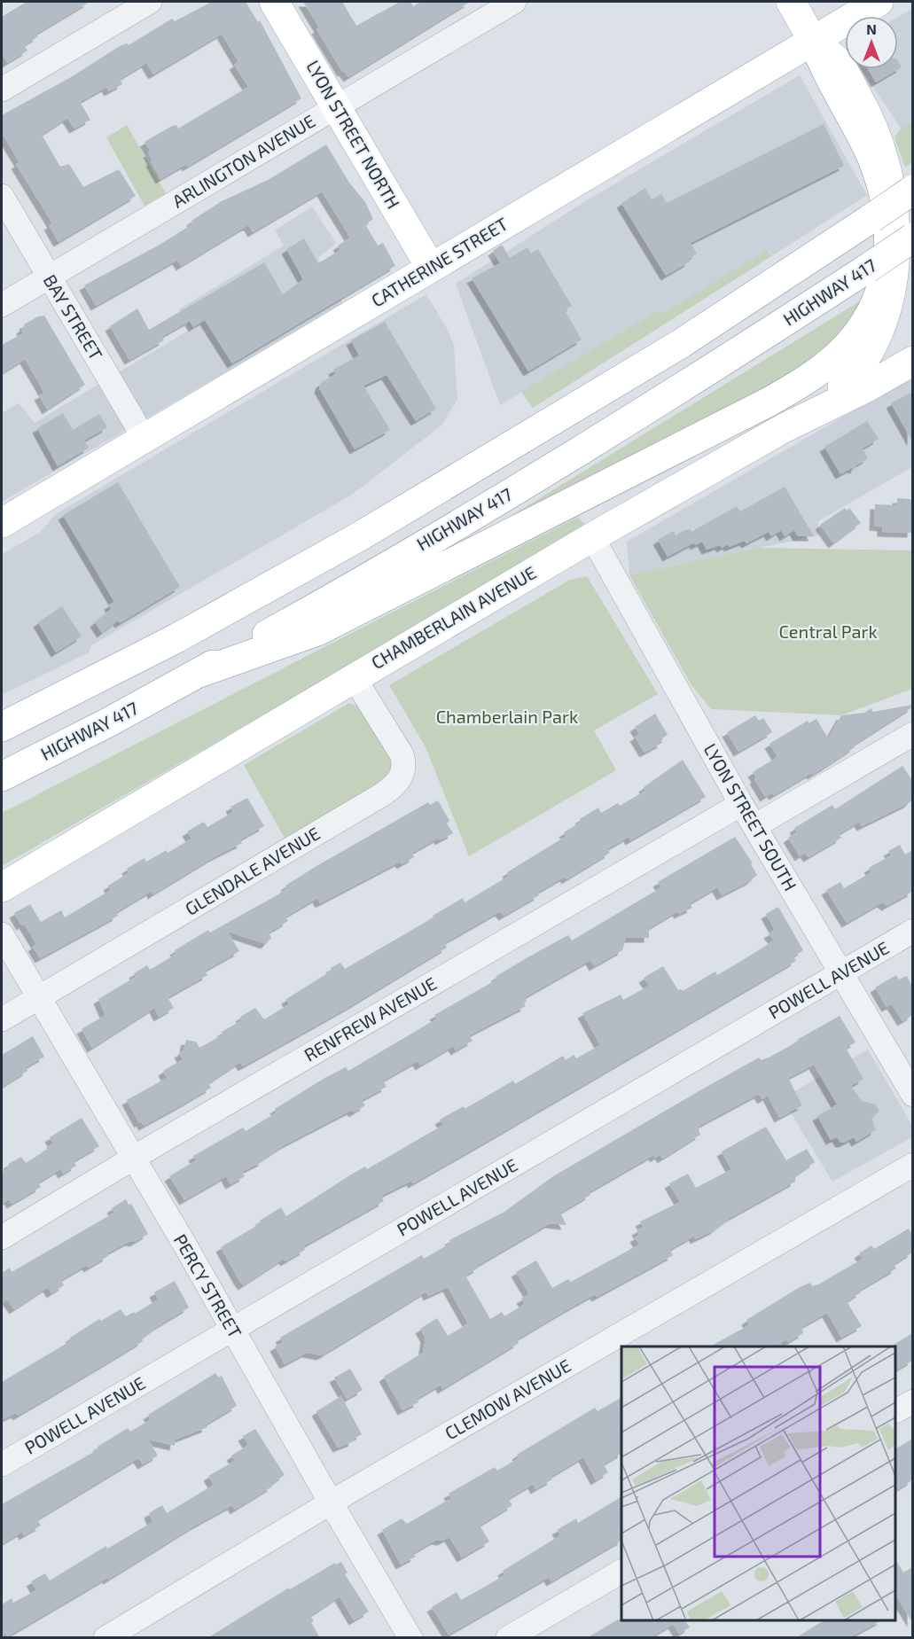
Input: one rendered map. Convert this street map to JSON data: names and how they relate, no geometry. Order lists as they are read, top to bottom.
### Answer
{
  "streets": {
    "main road": [
      "LYON STREET NORTH",
      "CATHERINE STREET",
      "HIGHWAY 417",
      "CHAMBERLAIN AVENUE"
    ],
    "street": [
      "ARLINGTON AVENUE",
      "BAY STREET",
      "LYON STREET SOUTH",
      "GLENDALE AVENUE",
      "POWELL AVENUE",
      "RENFREW AVENUE",
      "PERCY STREET",
      "CLEMOW AVENUE"
    ]
  },
  "crossings": [
    ["LYON STREET NORTH", "ARLINGTON AVENUE"],
    ["LYON STREET NORTH", "CATHERINE STREET"],
    ["ARLINGTON AVENUE", "BAY STREET"],
    ["CATHERINE STREET", "BAY STREET"],
    ["CHAMBERLAIN AVENUE", "LYON STREET SOUTH"],
    ["CHAMBERLAIN AVENUE", "GLENDALE AVENUE"],
    ["LYON STREET SOUTH", "POWELL AVENUE"],
    ["LYON STREET SOUTH", "RENFREW AVENUE"],
    ["GLENDALE AVENUE", "PERCY STREET"],
    ["POWELL AVENUE", "PERCY STREET"],
    ["RENFREW AVENUE", "PERCY STREET"],
    ["PERCY STREET", "CLEMOW AVENUE"]
  ],
  "parks": ["Central Park", "Chamberlain Park"],
  "north": "top"
}
